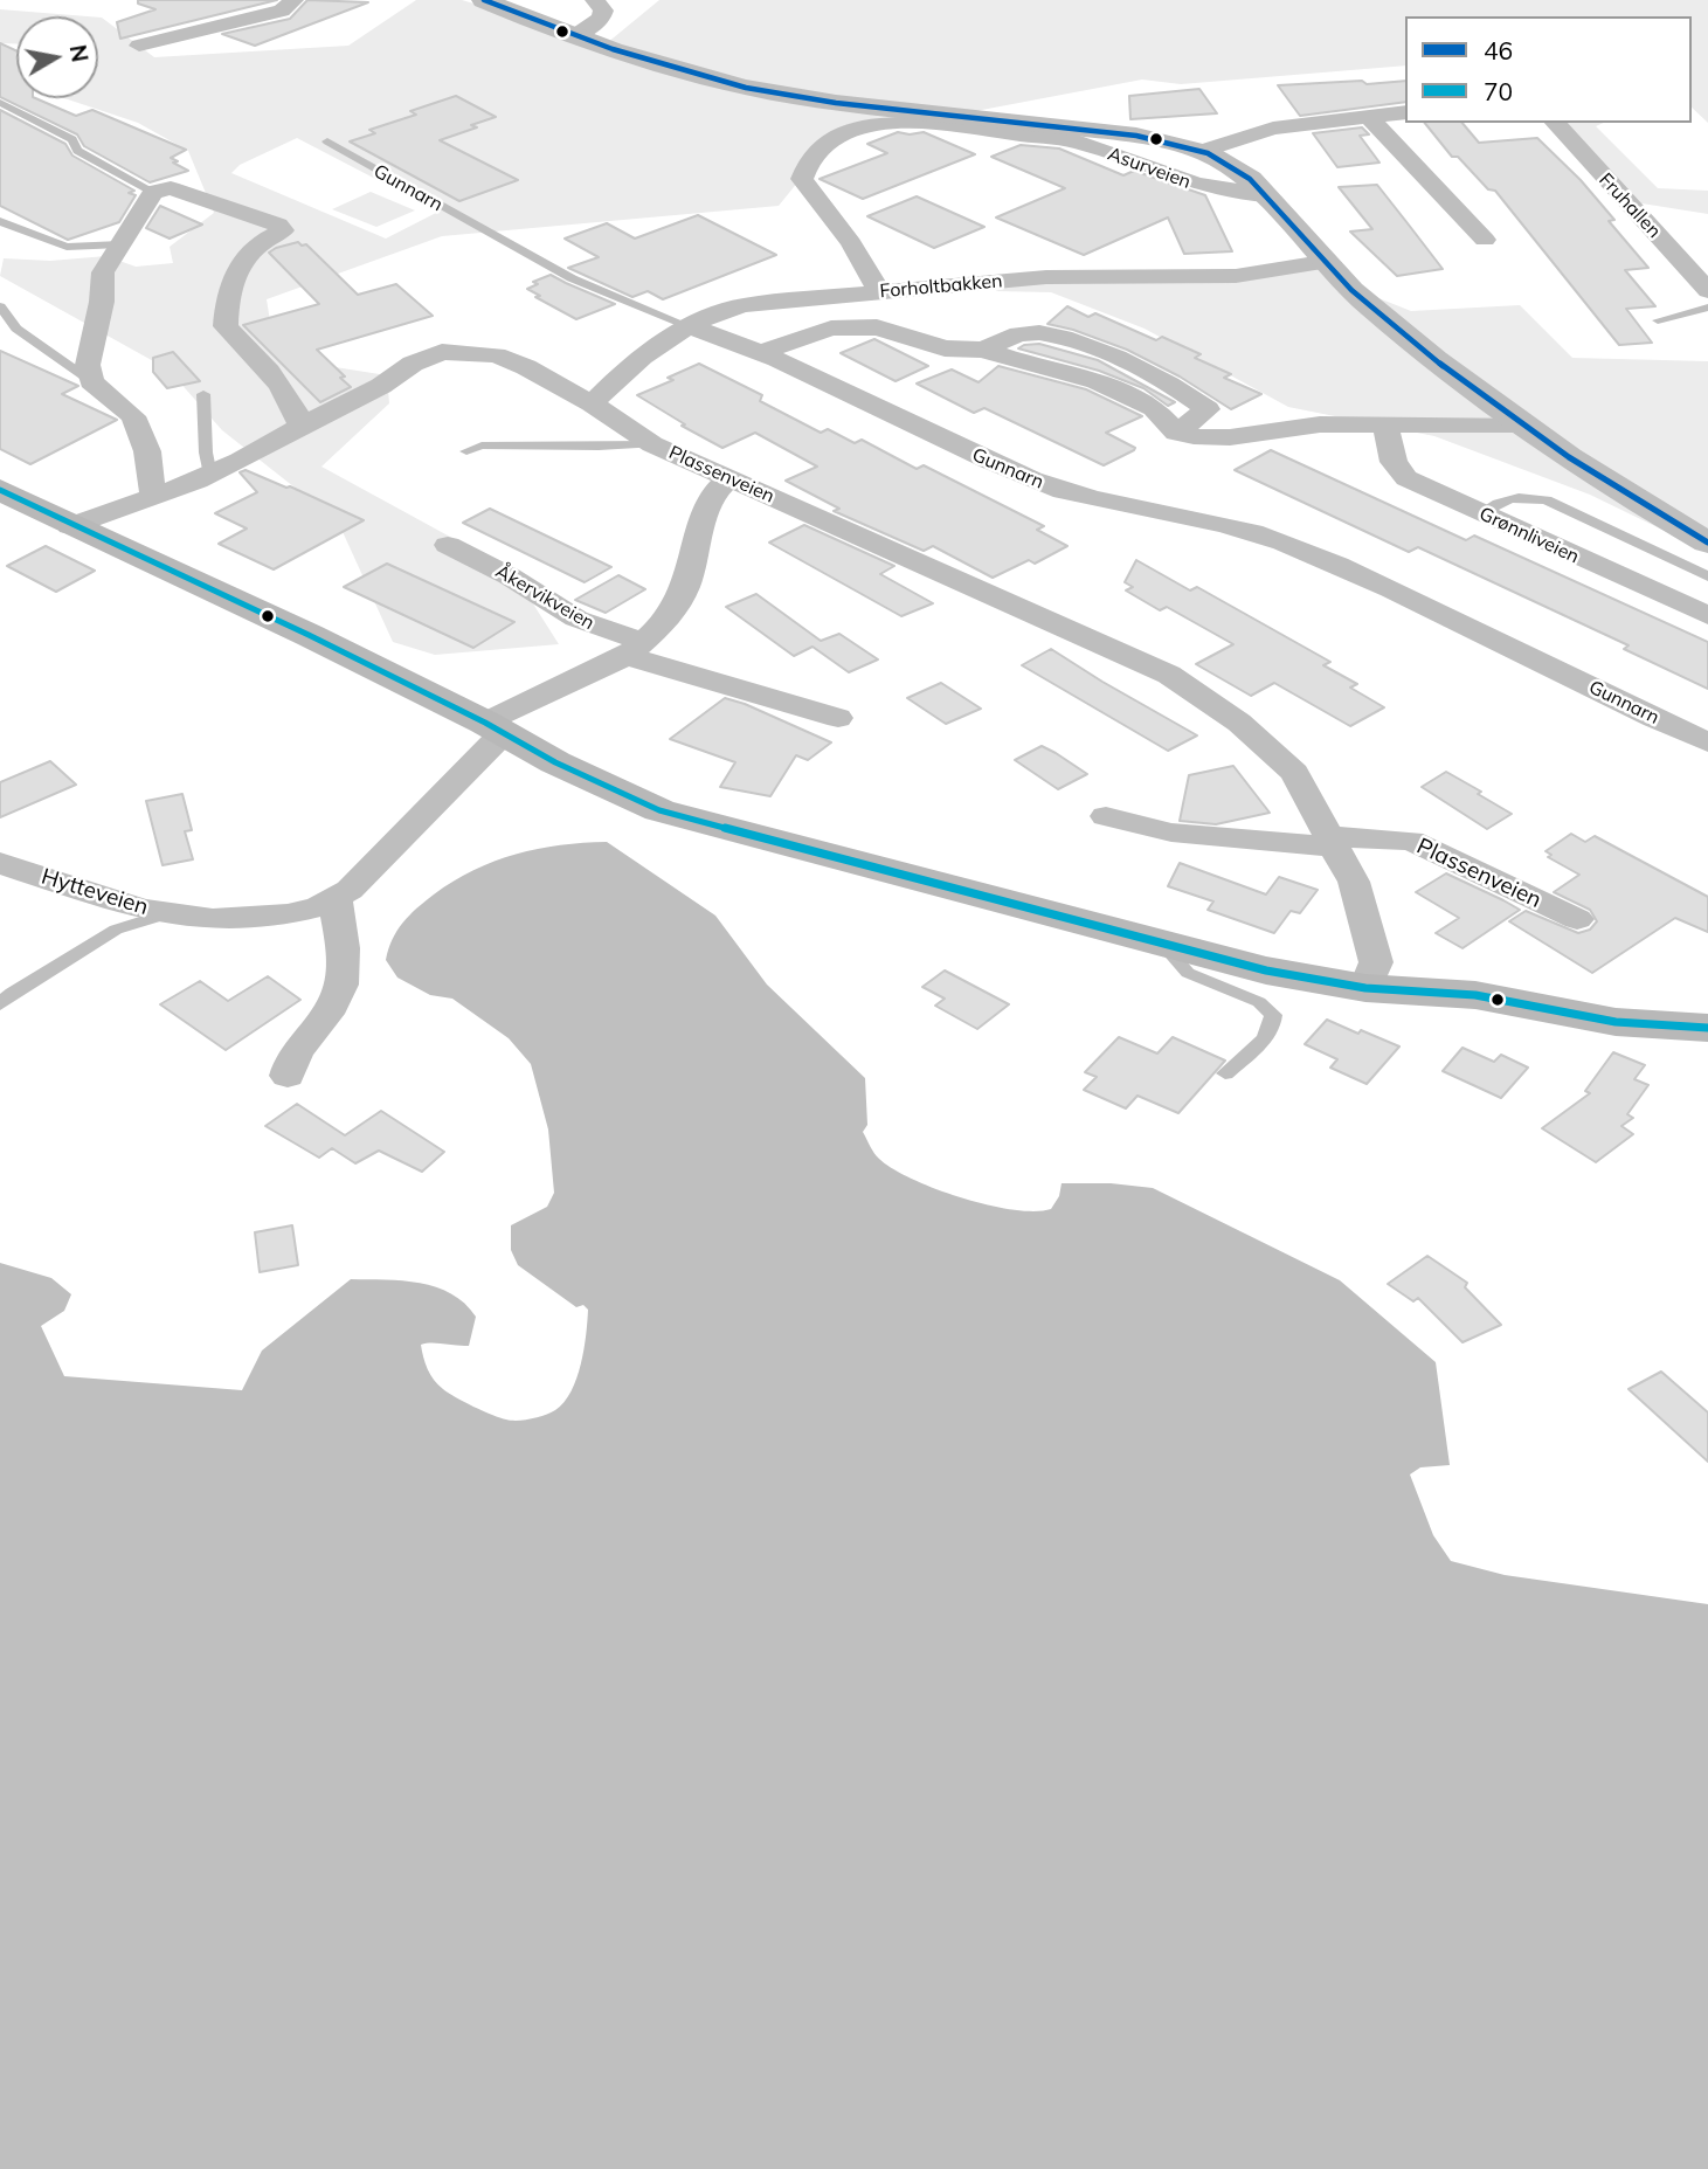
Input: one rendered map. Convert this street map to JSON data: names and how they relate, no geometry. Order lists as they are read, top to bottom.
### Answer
{
  "streets": {
    "street": [
      "Asurveien",
      "Gunnarn",
      "Fruhallen",
      "Forholtbakken",
      "Plassenveien",
      "Grønnliveien",
      "Åkervikveien",
      "Hytteveien"
    ]
  },
  "crossings": [
    ["Asurveien", "Forholtbakken"],
    ["Gunnarn", "Forholtbakken"],
    ["Forholtbakken", "Plassenveien"]
  ],
  "lines": ["transit line 46", "transit line 70"],
  "legend": ["46", "70"],
  "north": "right"
}
